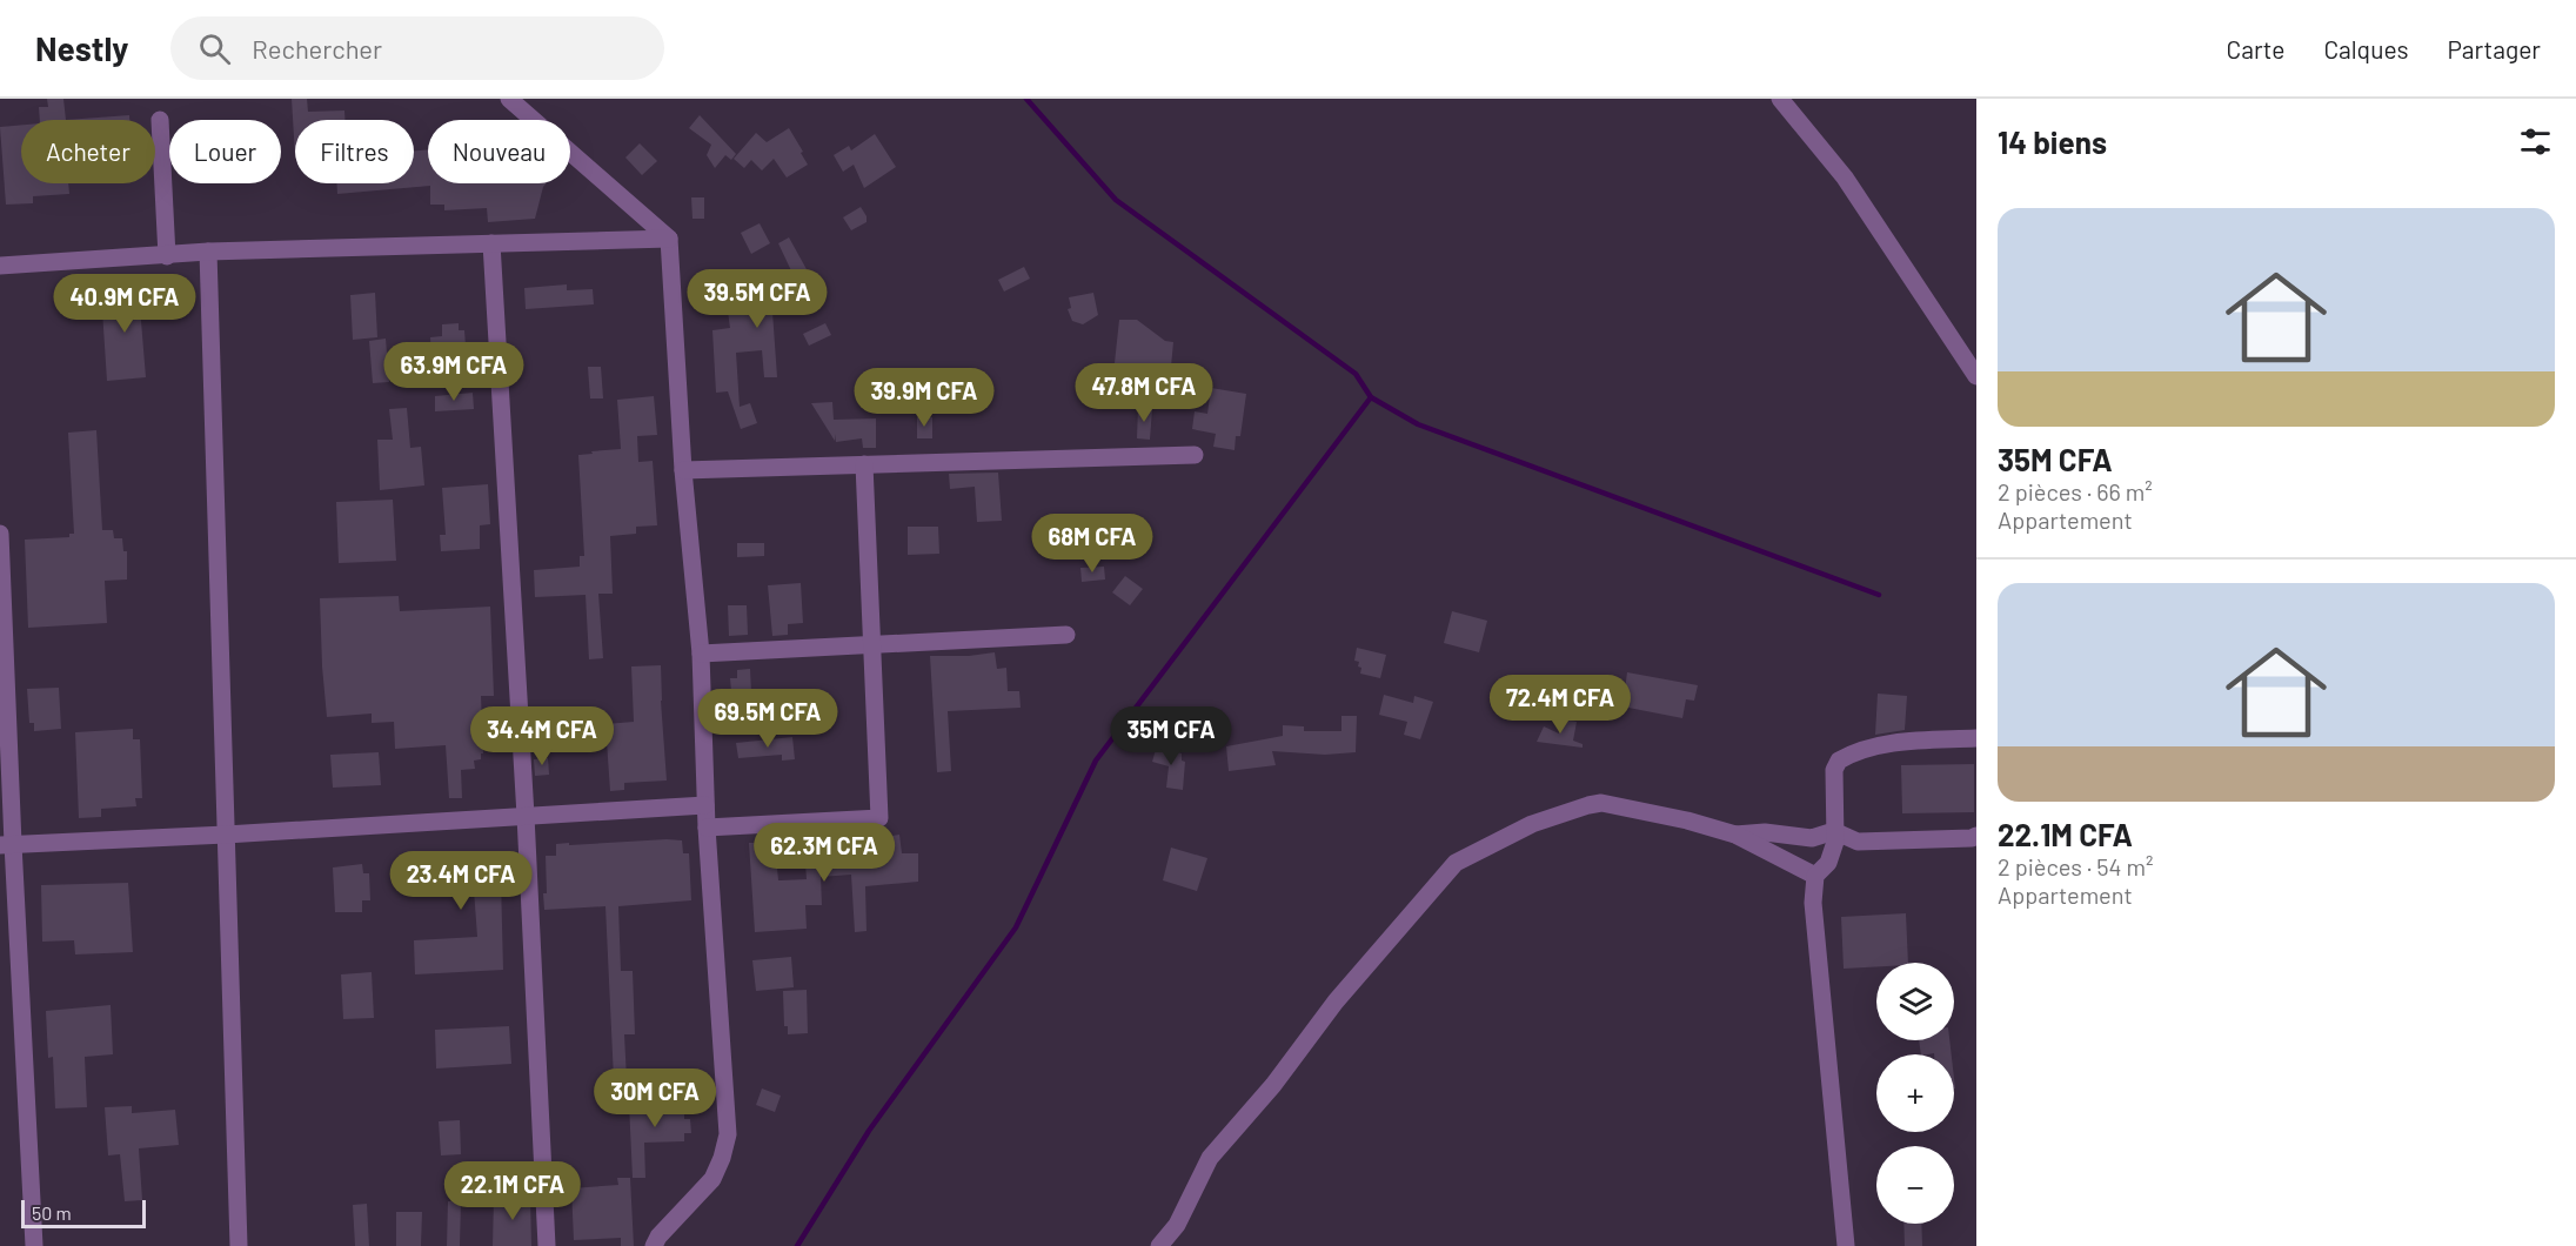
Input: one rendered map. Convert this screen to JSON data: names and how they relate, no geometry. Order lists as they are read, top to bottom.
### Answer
{
  "scale_bar": "50 m",
  "page": {
    "header": "Nestly",
    "search": "Rechercher",
    "nav": ["Carte", "Calques", "Partager"],
    "heading": "14 biens",
    "chip": [
      "Acheter",
      "Louer",
      "Filtres",
      "Nouveau"
    ],
    "list": [
      {
        "name": "35M CFA",
        "note": "2 pièces · 66 m² · Appartement"
      },
      {
        "name": "22.1M CFA",
        "note": "2 pièces · 54 m² · Appartement"
      }
    ],
    "price": [
      "39.5M CFA",
      "40.9M CFA",
      "63.9M CFA",
      "47.8M CFA",
      "39.9M CFA",
      "68M CFA",
      "72.4M CFA",
      "69.5M CFA",
      "34.4M CFA",
      "35M CFA",
      "62.3M CFA",
      "23.4M CFA",
      "30M CFA",
      "22.1M CFA"
    ],
    "map_buttons": ["+", "−"],
    "scale": "50 m"
  }
}
